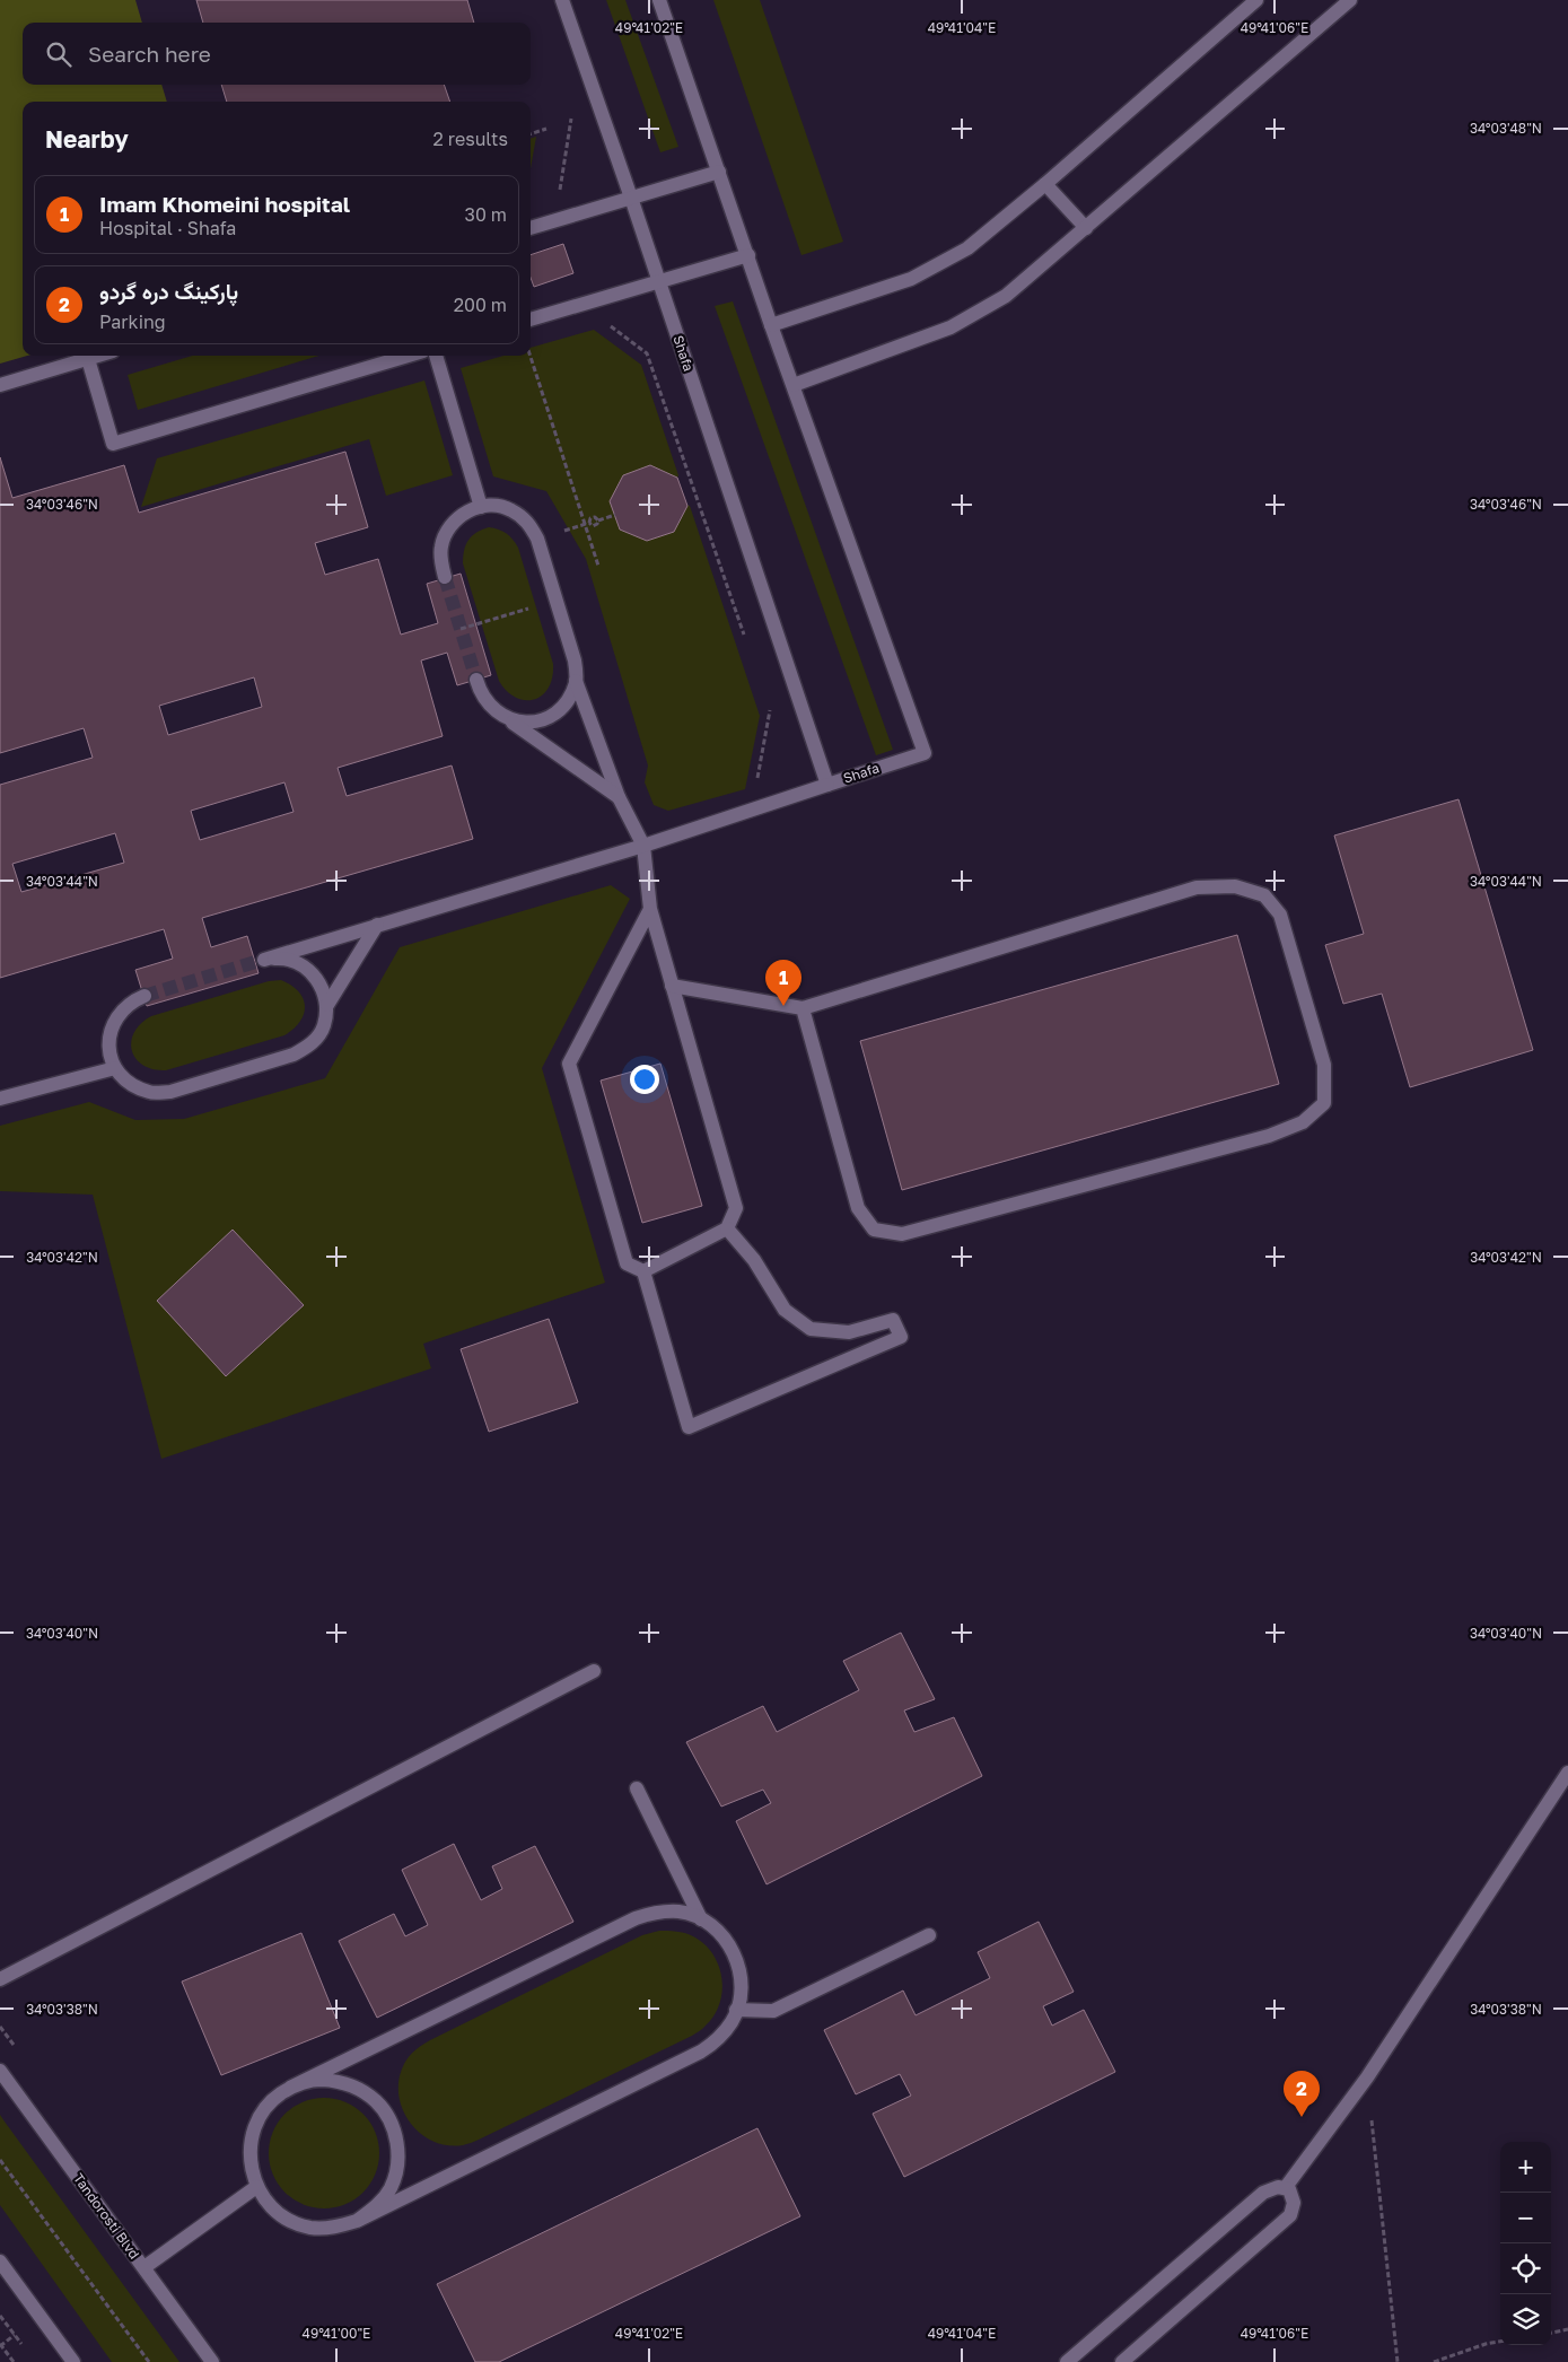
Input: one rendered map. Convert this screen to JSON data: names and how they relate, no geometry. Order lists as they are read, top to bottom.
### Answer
{
  "streets": {
    "street": ["Shafa", "Tandorosti Blvd"]
  },
  "page": {
    "search": "Search here",
    "heading": ["Nearby", "2 results"],
    "list": [
      {
        "mark": "1",
        "name": "Imam Khomeini hospital",
        "note": "Hospital · Shafa",
        "value": "30 m"
      },
      {
        "mark": "2",
        "name": "پارکینگ دره گردو",
        "note": "Parking",
        "value": "200 m"
      }
    ],
    "pins": ["1", "2"],
    "map_buttons": ["+", "−"]
  },
  "coordinates": [
    "49°41'02\"E",
    "49°41'04\"E",
    "49°41'06\"E",
    "34°03'48\"N",
    "34°03'46\"N",
    "34°03'44\"N",
    "34°03'42\"N",
    "34°03'40\"N",
    "34°03'38\"N",
    "49°41'00\"E"
  ]
}
